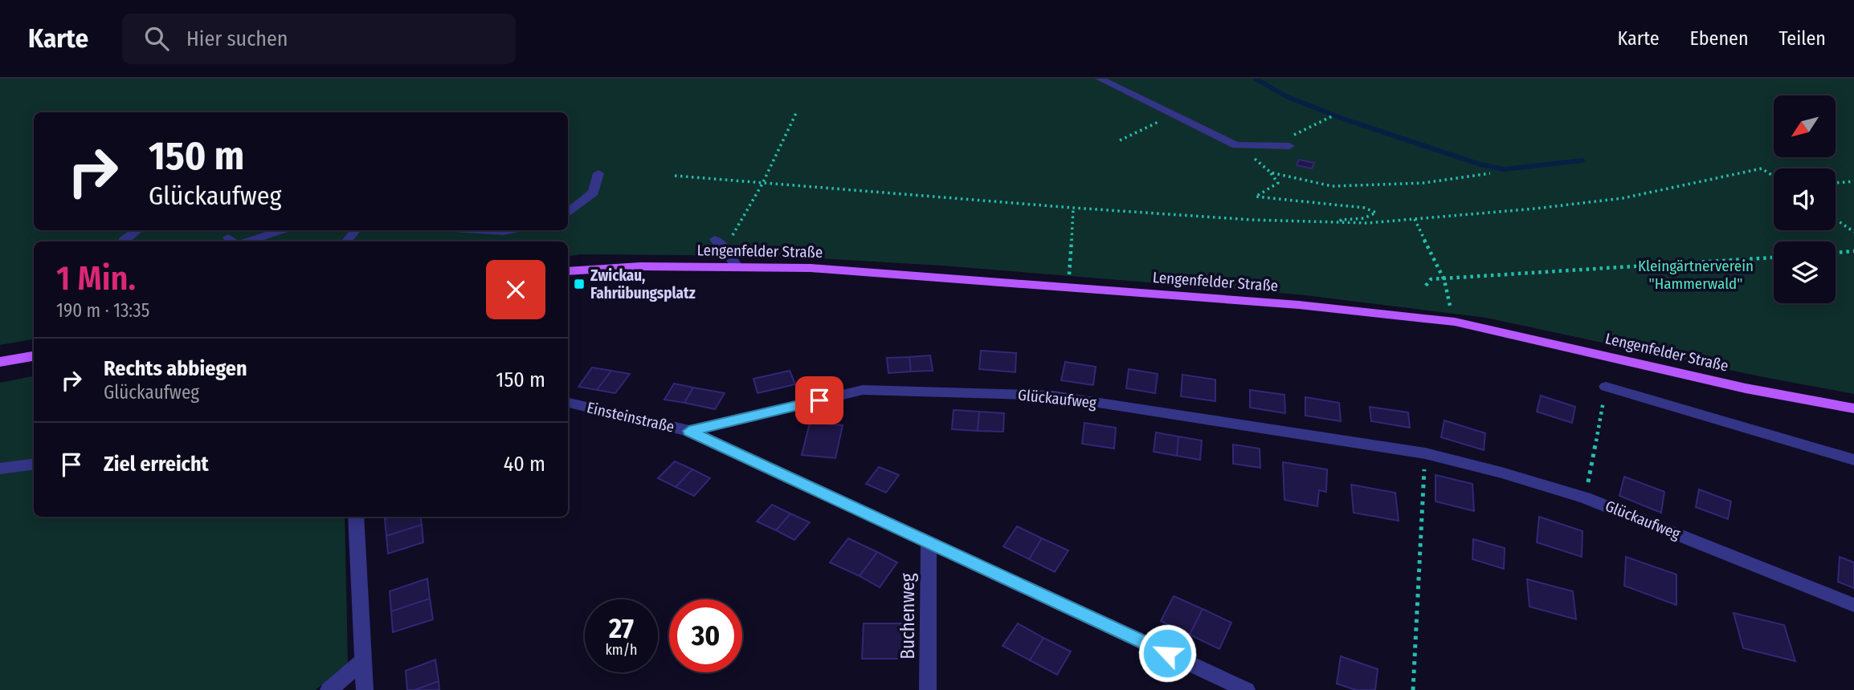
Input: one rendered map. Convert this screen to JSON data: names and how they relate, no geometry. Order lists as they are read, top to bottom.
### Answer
{
  "streets": {
    "main road": ["Lengenfelder Straße"],
    "street": ["Glückaufweg", "Einsteinstraße", "Buchenweg"]
  },
  "crossings": [
    ["Glückaufweg", "Einsteinstraße"],
    ["Einsteinstraße", "Buchenweg"]
  ],
  "parks": ["Kleingärtnerverein \"Hammerwald\""],
  "places": {
    "transit": ["Zwickau, Fahrübungsplatz"]
  },
  "north": "bottom left",
  "page": {
    "header": "Karte",
    "search": "Hier suchen",
    "nav": ["Karte", "Ebenen", "Teilen"],
    "turn": ["150 m", "Glückaufweg"],
    "heading": ["1 Min.", "190 m · 13:35"],
    "list": [
      {
        "name": "Rechts abbiegen",
        "note": "Glückaufweg",
        "value": "150 m"
      },
      {
        "name": "Ziel erreicht",
        "value": "40 m"
      }
    ],
    "speed": "27 km/h",
    "limit": "30"
  }
}
